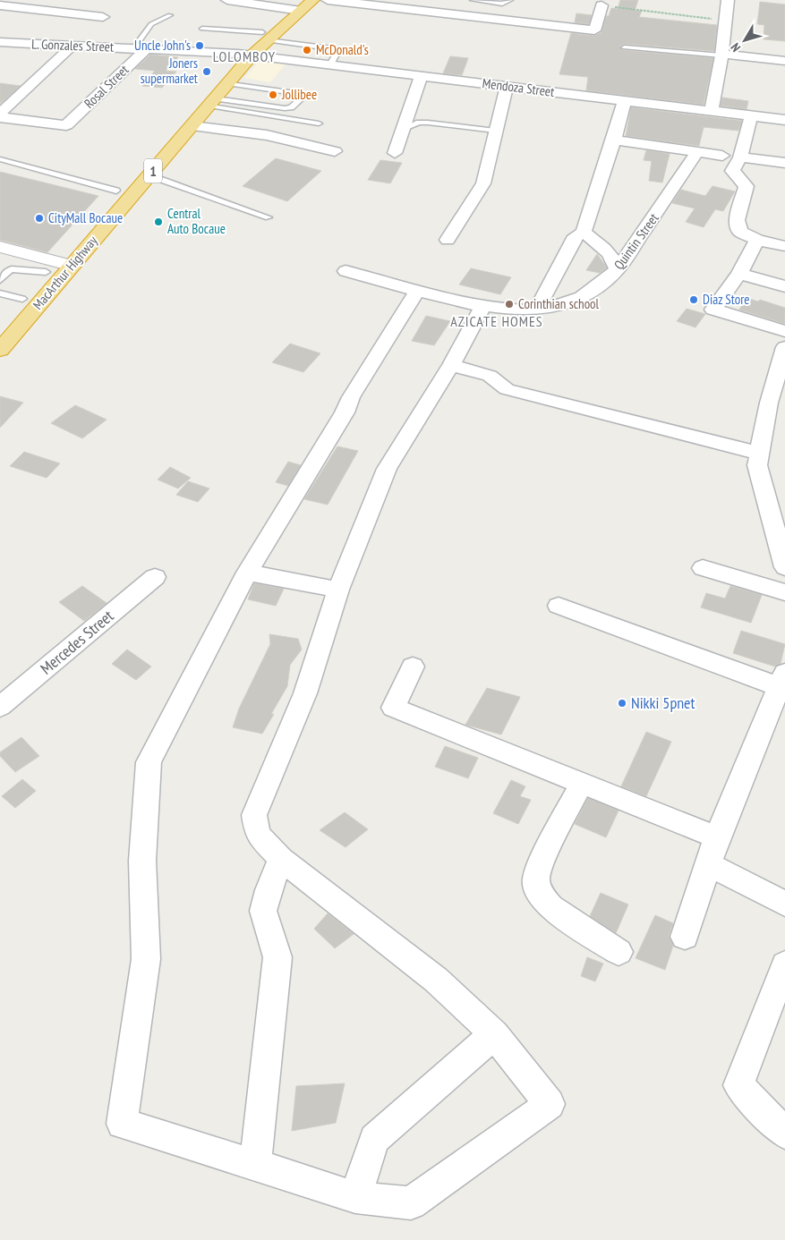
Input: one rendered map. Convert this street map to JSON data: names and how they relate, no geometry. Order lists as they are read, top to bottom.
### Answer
{
  "streets": {
    "highway": ["1", "MacArthur Highway"],
    "street": [
      "L. Gonzales Street",
      "Rosal Street",
      "Mendoza Street",
      "Quintin Street",
      "Mercedes Street"
    ]
  },
  "crossings": [
    ["L. Gonzales Street", "Rosal Street"],
    ["L. Gonzales Street", "Mendoza Street"],
    ["L. Gonzales Street", "MacArthur Highway"],
    ["Mendoza Street", "MacArthur Highway"]
  ],
  "districts": ["LOLOMBOY", "AZICATE HOMES"],
  "places": [
    "Uncle John's",
    "McDonald's",
    "Joners supermarket",
    "Jollibee",
    "CityMall Bocaue",
    "Central Auto Bocaue",
    "Diaz Store",
    "Corinthian school",
    "Nikki 5pnet"
  ],
  "north": "bottom left"
}
